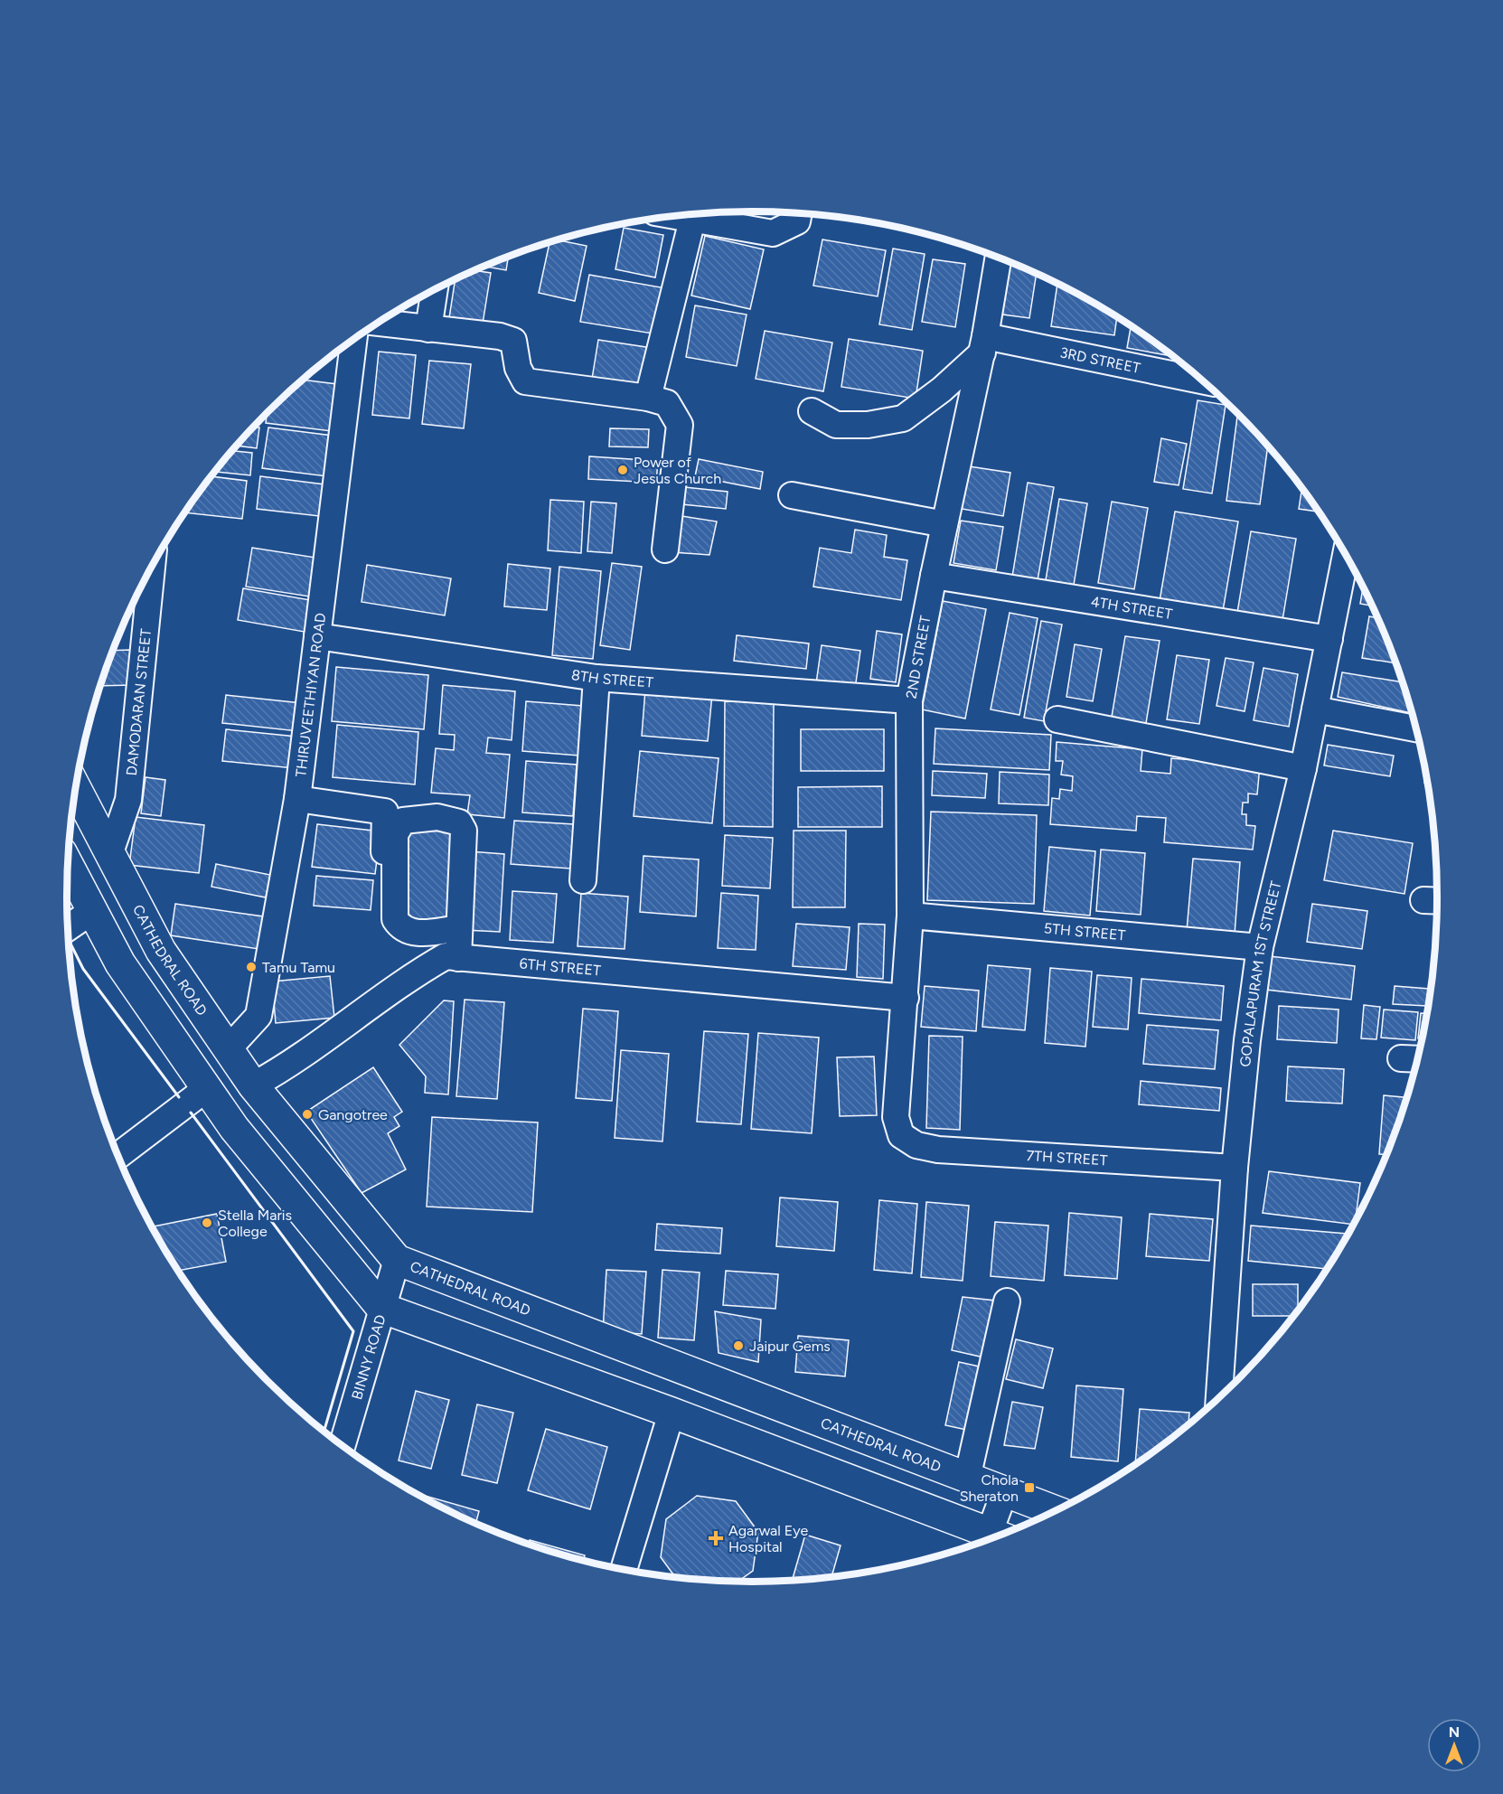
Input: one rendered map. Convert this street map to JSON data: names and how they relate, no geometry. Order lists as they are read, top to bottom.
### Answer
{
  "streets": {
    "main road": ["CATHEDRAL ROAD"],
    "street": [
      "3RD STREET",
      "4TH STREET",
      "2ND STREET",
      "8TH STREET",
      "THIRUVEETHIYAN ROAD",
      "DAMODARAN STREET",
      "5TH STREET",
      "6TH STREET",
      "GOPALAPURAM 1ST STREET",
      "7TH STREET",
      "BINNY ROAD"
    ]
  },
  "crossings": [
    ["3RD STREET", "2ND STREET"],
    ["4TH STREET", "2ND STREET"],
    ["4TH STREET", "GOPALAPURAM 1ST STREET"],
    ["2ND STREET", "8TH STREET"],
    ["2ND STREET", "5TH STREET"],
    ["2ND STREET", "6TH STREET"],
    ["2ND STREET", "7TH STREET"],
    ["8TH STREET", "THIRUVEETHIYAN ROAD"],
    ["THIRUVEETHIYAN ROAD", "CATHEDRAL ROAD"],
    ["DAMODARAN STREET", "CATHEDRAL ROAD"],
    ["5TH STREET", "GOPALAPURAM 1ST STREET"],
    ["CATHEDRAL ROAD", "6TH STREET"],
    ["CATHEDRAL ROAD", "BINNY ROAD"],
    ["GOPALAPURAM 1ST STREET", "7TH STREET"]
  ],
  "places": {
    "other": [
      "Power of Jesus Church",
      "Tamu Tamu",
      "Gangotree",
      "Stella Maris College",
      "Jaipur Gems"
    ],
    "transit": ["Chola Sheraton"],
    "health": ["Agarwal Eye Hospital"]
  },
  "north": "top"
}
